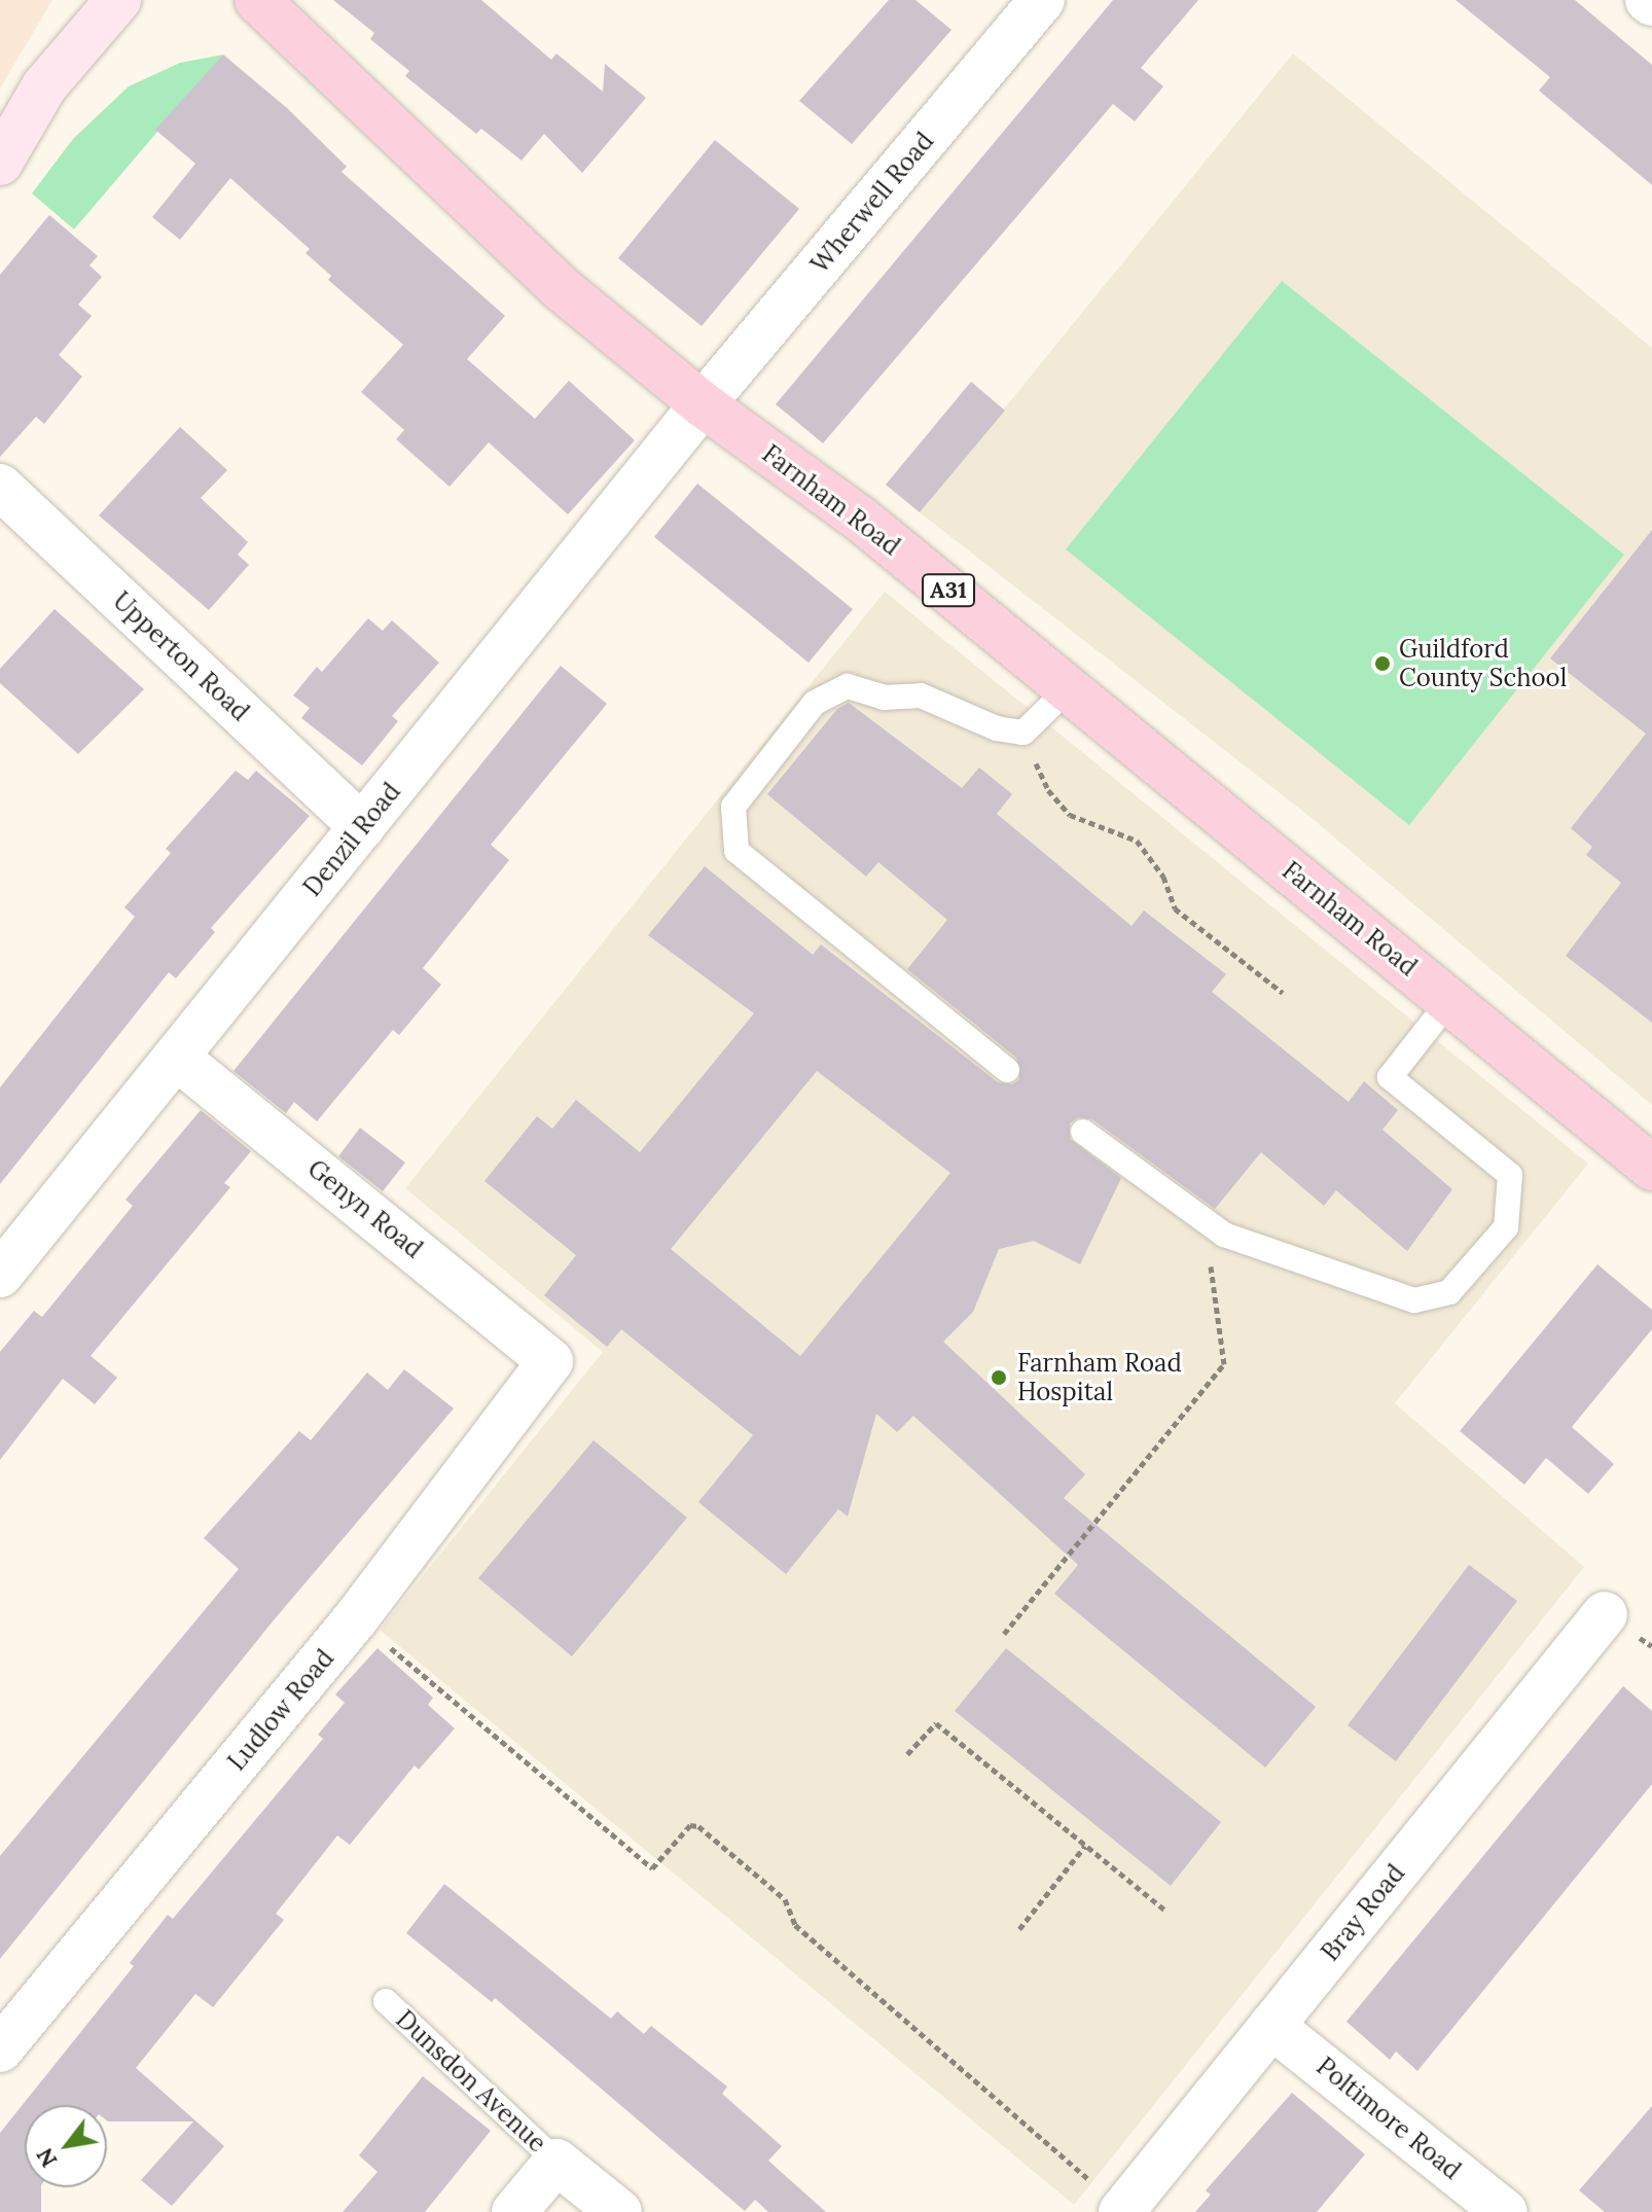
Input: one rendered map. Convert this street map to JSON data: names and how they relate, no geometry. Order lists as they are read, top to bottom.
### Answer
{
  "streets": {
    "main road": ["Farnham Road", "A31"],
    "street": [
      "Wherwell Road",
      "Upperton Road",
      "Denzil Road",
      "Genyn Road",
      "Ludlow Road",
      "Bray Road",
      "Dunsdon Avenue",
      "Poltimore Road"
    ]
  },
  "crossings": [
    ["Wherwell Road", "Farnham Road"],
    ["Wherwell Road", "Denzil Road"],
    ["Farnham Road", "Denzil Road"],
    ["Upperton Road", "Denzil Road"],
    ["Denzil Road", "Genyn Road"],
    ["Genyn Road", "Ludlow Road"],
    ["Bray Road", "Poltimore Road"]
  ],
  "places": ["Guildford County School", "Farnham Road Hospital"],
  "north": "bottom left"
}
